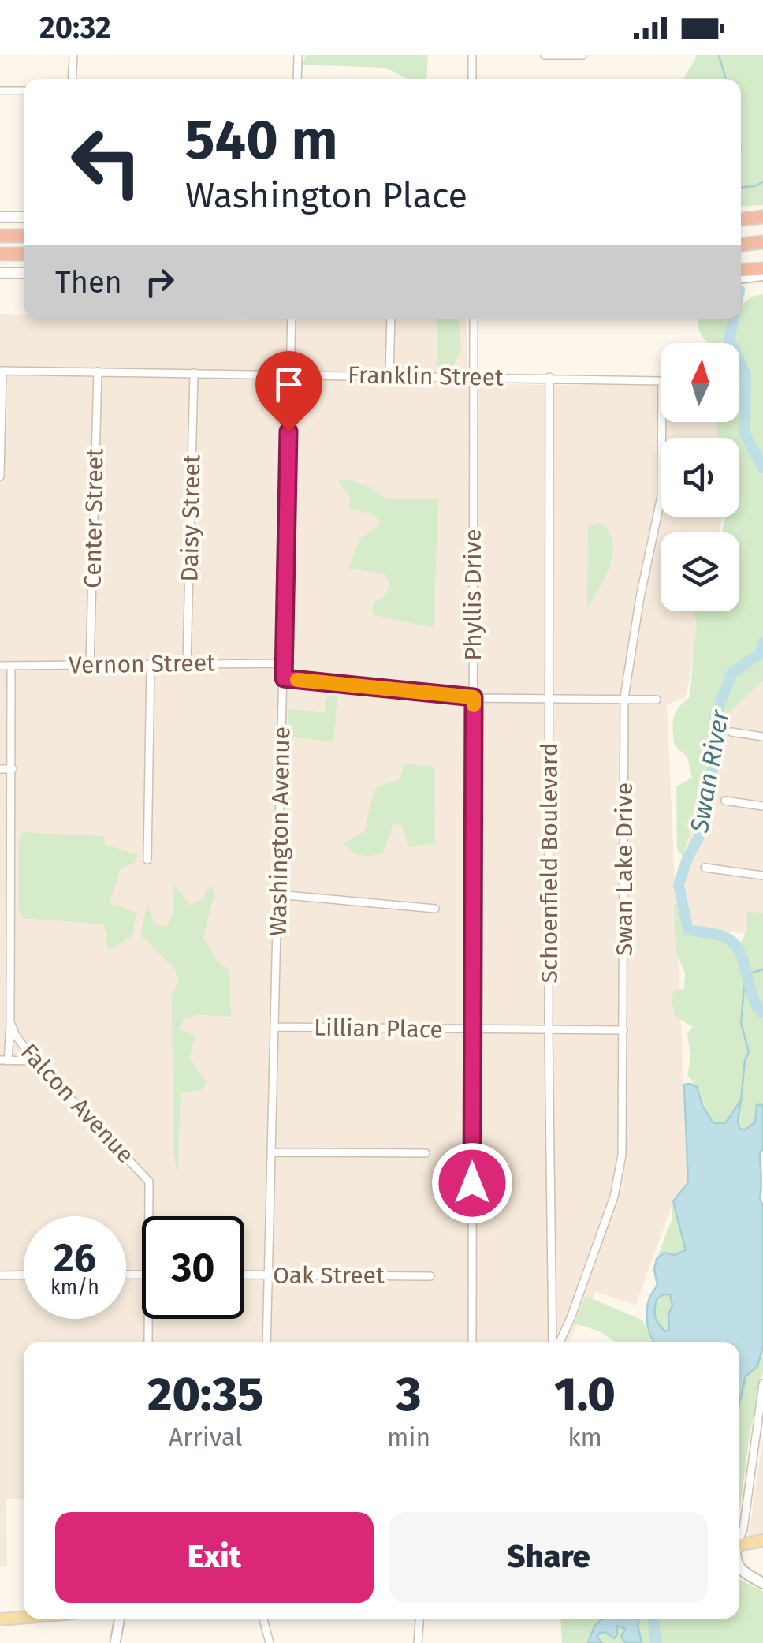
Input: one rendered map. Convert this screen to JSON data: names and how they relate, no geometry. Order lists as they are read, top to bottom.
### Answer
{
  "streets": {
    "street": [
      "Franklin Street",
      "Center Street",
      "Daisy Street",
      "Phyllis Drive",
      "Vernon Street",
      "Washington Avenue",
      "Schoenfield Boulevard",
      "Swan Lake Drive",
      "Lillian Place",
      "Falcon Avenue",
      "Oak Street"
    ]
  },
  "crossings": [
    ["Franklin Street", "Center Street"],
    ["Franklin Street", "Daisy Street"],
    ["Franklin Street", "Phyllis Drive"],
    ["Franklin Street", "Washington Avenue"],
    ["Franklin Street", "Schoenfield Boulevard"],
    ["Center Street", "Vernon Street"],
    ["Daisy Street", "Vernon Street"],
    ["Phyllis Drive", "Lillian Place"],
    ["Vernon Street", "Washington Avenue"],
    ["Vernon Street", "Falcon Avenue"],
    ["Washington Avenue", "Lillian Place"],
    ["Washington Avenue", "Oak Street"],
    ["Schoenfield Boulevard", "Lillian Place"],
    ["Swan Lake Drive", "Lillian Place"]
  ],
  "water": ["Swan River"],
  "north": "top",
  "page": {
    "status": "20:32",
    "turn": ["540 m", "Washington Place"],
    "then": "Then",
    "speed": "26 km/h",
    "limit": "30",
    "eta": [
      "20:35",
      "Arrival",
      "3",
      "min",
      "1.0",
      "km"
    ],
    "buttons": ["Exit", "Share"]
  }
}
